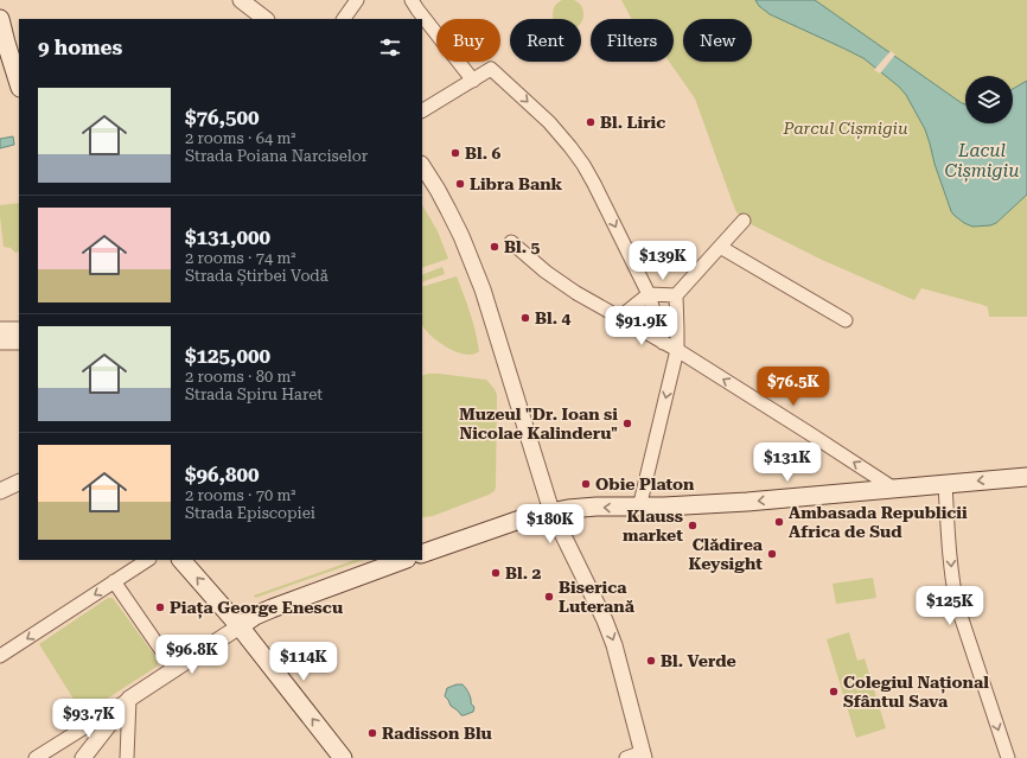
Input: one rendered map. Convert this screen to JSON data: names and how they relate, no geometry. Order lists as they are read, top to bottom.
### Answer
{
  "water": ["Lacul Cișmigiu"],
  "parks": ["Parcul Cișmigiu"],
  "places": [
    "Bl. Liric",
    "Bl. 6",
    "Libra Bank",
    "Bl. 5",
    "Bl. 4",
    "Muzeul \"Dr. Ioan si Nicolae Kalinderu\"",
    "Obie Platon",
    "Ambasada Republicii Africa de Sud",
    "Klauss market",
    "Clădirea Keysight",
    "Bl. 2",
    "Biserica Luterană",
    "Piața George Enescu",
    "Bl. Verde",
    "Colegiul Național Sfântul Sava",
    "Radisson Blu"
  ],
  "page": {
    "chip": [
      "Buy",
      "Rent",
      "Filters",
      "New"
    ],
    "heading": "9 homes",
    "list": [
      {
        "name": "$76,500",
        "note": "2 rooms · 64 m² · Strada Poiana Narciselor"
      },
      {
        "name": "$131,000",
        "note": "2 rooms · 74 m² · Strada Știrbei Vodă"
      },
      {
        "name": "$125,000",
        "note": "2 rooms · 80 m² · Strada Spiru Haret"
      },
      {
        "name": "$96,800",
        "note": "2 rooms · 70 m² · Strada Episcopiei"
      }
    ],
    "price": [
      "$139K",
      "$91.9K",
      "$76.5K",
      "$131K",
      "$180K",
      "$125K",
      "$96.8K",
      "$114K",
      "$93.7K"
    ]
  }
}
